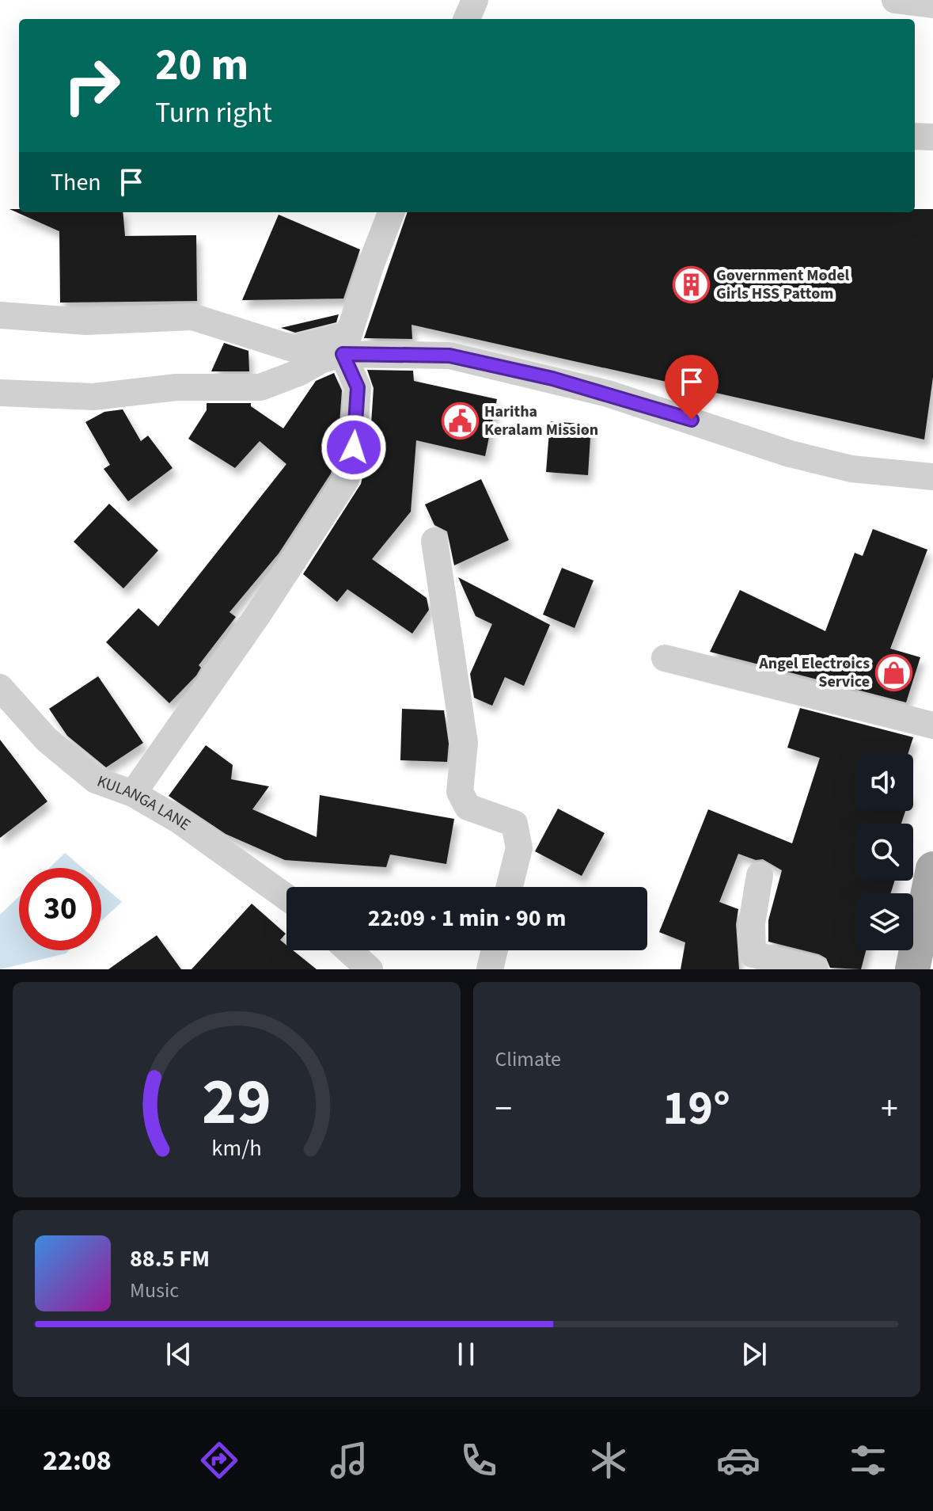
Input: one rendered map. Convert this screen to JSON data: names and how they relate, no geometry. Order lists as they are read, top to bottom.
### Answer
{
  "streets": {
    "street": ["KULANGA LANE"]
  },
  "places": {
    "building": ["Government Model Girls HSS Pattom"],
    "public building": ["Haritha Keralam Mission"],
    "shop": ["Angel Electroics Service"]
  },
  "page": {
    "turn": ["20 m", "Turn right"],
    "then": "Then",
    "limit": "30",
    "trip": "22:09 · 1 min · 90 m",
    "tile": "Climate",
    "heat": ["−", "19°", "+"],
    "song": ["88.5 FM", "Music"],
    "tabs": "22:08",
    "gauge": ["29", "km/h"]
  }
}
